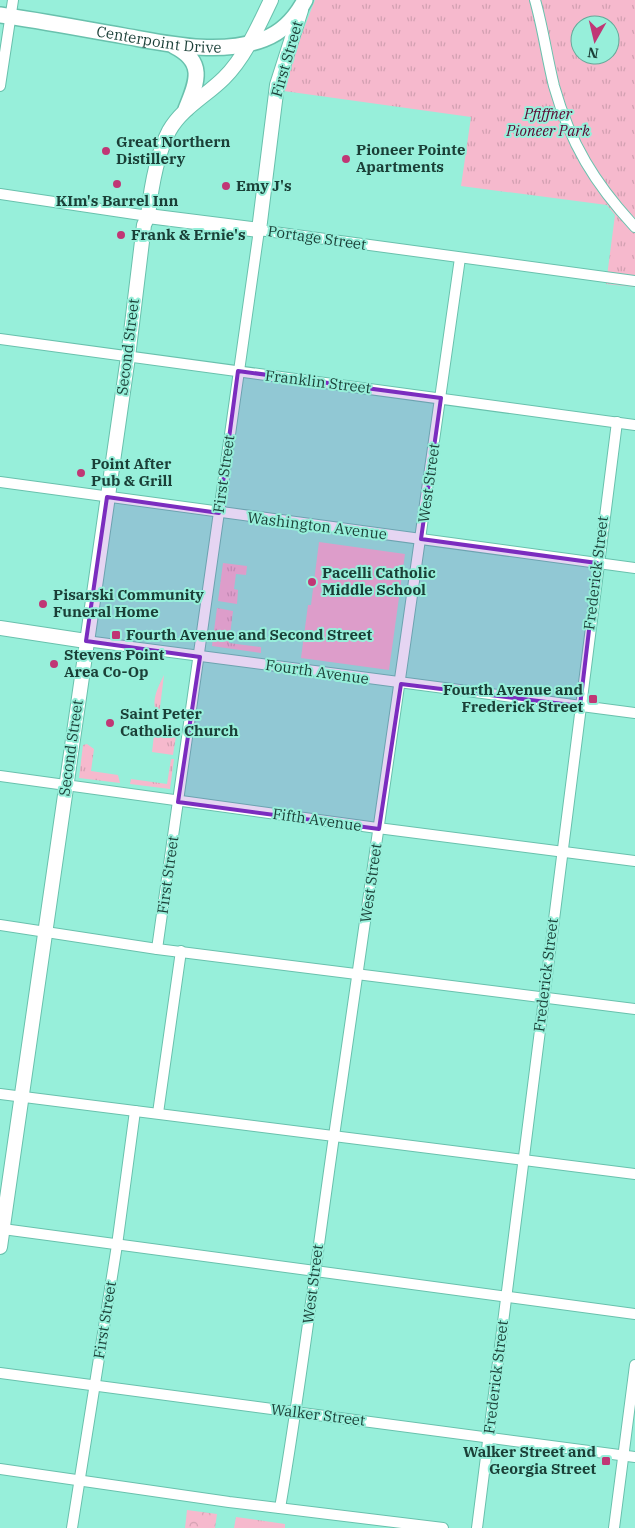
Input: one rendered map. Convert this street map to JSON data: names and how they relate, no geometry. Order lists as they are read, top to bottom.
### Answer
{
  "streets": {
    "main road": ["Centerpoint Drive"],
    "street": [
      "First Street",
      "Portage Street",
      "Second Street",
      "Franklin Street",
      "West Street",
      "Washington Avenue",
      "Frederick Street",
      "Fourth Avenue",
      "Fifth Avenue",
      "Walker Street"
    ]
  },
  "crossings": [
    ["Centerpoint Drive", "First Street"],
    ["Centerpoint Drive", "Second Street"],
    ["First Street", "Portage Street"],
    ["First Street", "Franklin Street"],
    ["First Street", "Washington Avenue"],
    ["First Street", "Fourth Avenue"],
    ["First Street", "Fifth Avenue"],
    ["First Street", "Walker Street"],
    ["Portage Street", "Second Street"],
    ["Portage Street", "West Street"],
    ["Second Street", "Franklin Street"],
    ["Second Street", "Washington Avenue"],
    ["Second Street", "Fourth Avenue"],
    ["Second Street", "Fifth Avenue"],
    ["Franklin Street", "West Street"],
    ["Franklin Street", "Frederick Street"],
    ["West Street", "Washington Avenue"],
    ["West Street", "Fourth Avenue"],
    ["West Street", "Fifth Avenue"],
    ["West Street", "Walker Street"],
    ["Washington Avenue", "Frederick Street"],
    ["Frederick Street", "Fourth Avenue"],
    ["Frederick Street", "Fifth Avenue"],
    ["Frederick Street", "Walker Street"]
  ],
  "parks": ["Pfiffner Pioneer Park"],
  "places": {
    "other": [
      "Great Northern Distillery",
      "Pioneer Pointe Apartments",
      "KIm's Barrel Inn",
      "Emy J's",
      "Frank & Ernie's",
      "Point After Pub & Grill",
      "Pacelli Catholic Middle School",
      "Pisarski Community Funeral Home",
      "Stevens Point Area Co-Op",
      "Saint Peter Catholic Church"
    ],
    "transit": ["Fourth Avenue and Second Street", "Fourth Avenue and Frederick Street", "Walker Street and Georgia Street"]
  },
  "north": "bottom"
}
